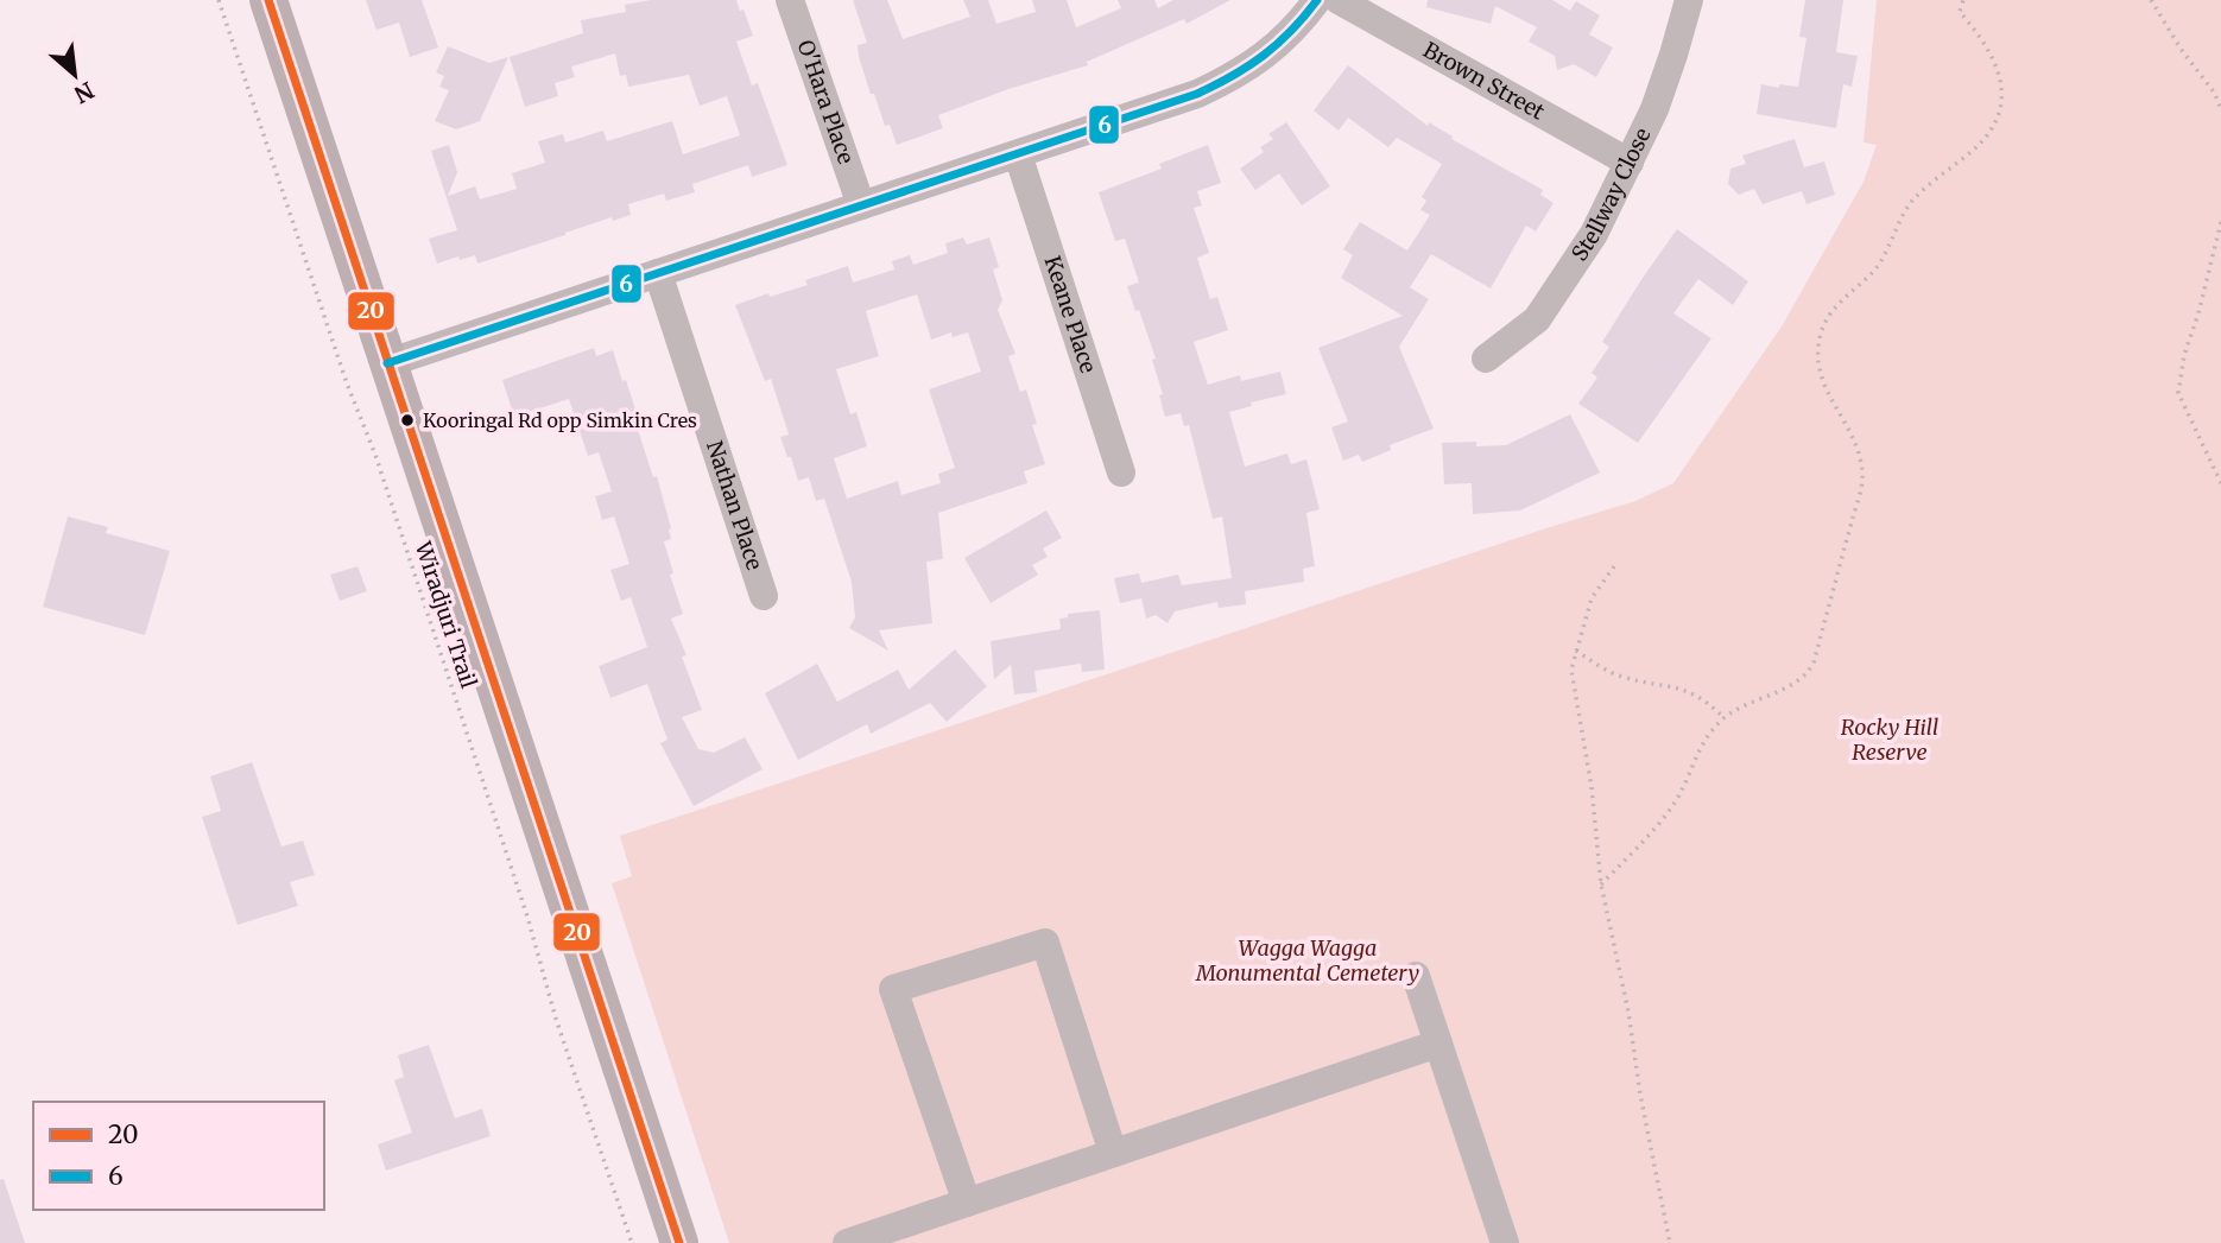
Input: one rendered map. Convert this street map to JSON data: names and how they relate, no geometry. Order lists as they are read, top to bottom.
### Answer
{
  "streets": {
    "street": [
      "Brown Street",
      "O'Hara Place",
      "Stellway Close",
      "Keane Place",
      "Nathan Place"
    ],
    "path": ["Wiradjuri Trail"]
  },
  "crossings": [
    ["Brown Street", "Stellway Close"]
  ],
  "parks": ["Rocky Hill Reserve", "Wagga Wagga Monumental Cemetery"],
  "places": ["Kooringal Rd opp Simkin Cres"],
  "lines": ["transit line 20", "transit line 6"],
  "legend": ["20", "6"],
  "north": "bottom right"
}
